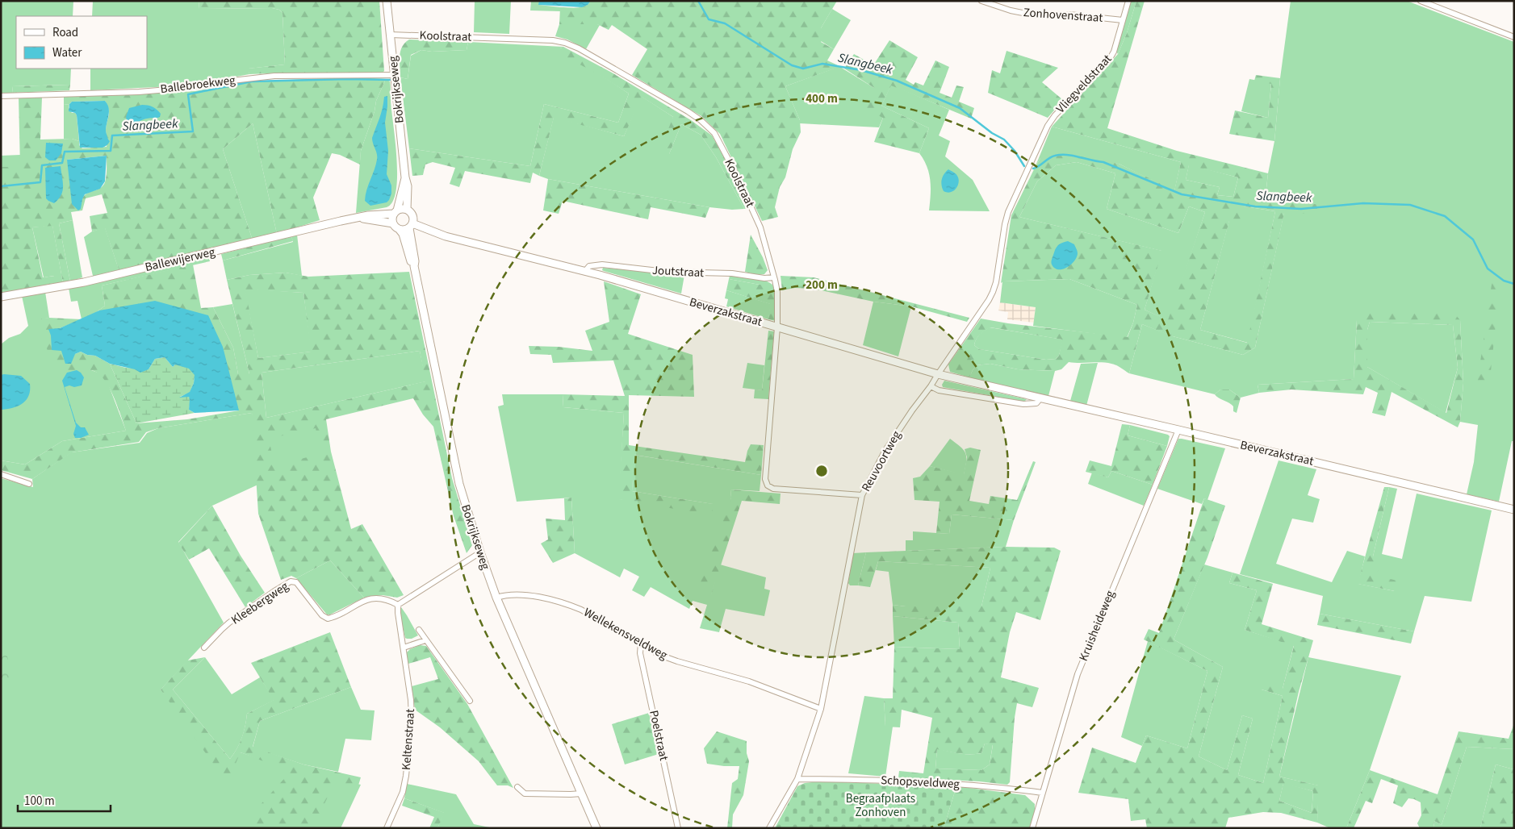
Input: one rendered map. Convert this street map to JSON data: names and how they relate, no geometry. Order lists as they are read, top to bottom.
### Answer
{
  "streets": {
    "street": [
      "Zonhovenstraat",
      "Koolstraat",
      "Vliegveldstraat",
      "Ballebroekweg",
      "Bokrijkseweg",
      "Ballewijerweg",
      "Joutstraat",
      "Beverzakstraat",
      "Reuvoortweg",
      "Kleebergweg",
      "Kruisheideweg",
      "Wellekensveldweg",
      "Poelstraat",
      "Keltenstraat",
      "Schopsveldweg"
    ]
  },
  "crossings": [
    ["Zonhovenstraat", "Vliegveldstraat"],
    ["Koolstraat", "Bokrijkseweg"],
    ["Koolstraat", "Joutstraat"],
    ["Koolstraat", "Beverzakstraat"],
    ["Koolstraat", "Reuvoortweg"],
    ["Vliegveldstraat", "Reuvoortweg"],
    ["Ballebroekweg", "Bokrijkseweg"],
    ["Bokrijkseweg", "Ballewijerweg"],
    ["Bokrijkseweg", "Beverzakstraat"],
    ["Bokrijkseweg", "Wellekensveldweg"],
    ["Ballewijerweg", "Beverzakstraat"],
    ["Joutstraat", "Beverzakstraat"],
    ["Beverzakstraat", "Reuvoortweg"],
    ["Beverzakstraat", "Kruisheideweg"],
    ["Reuvoortweg", "Wellekensveldweg"],
    ["Reuvoortweg", "Schopsveldweg"],
    ["Kleebergweg", "Keltenstraat"],
    ["Kruisheideweg", "Schopsveldweg"],
    ["Wellekensveldweg", "Poelstraat"]
  ],
  "water": ["Slangbeek"],
  "parks": ["Begraafplaats Zonhoven"],
  "legend": ["Road", "Water"],
  "scale_bar": "100 m",
  "rings": ["400 m", "200 m"]
}
